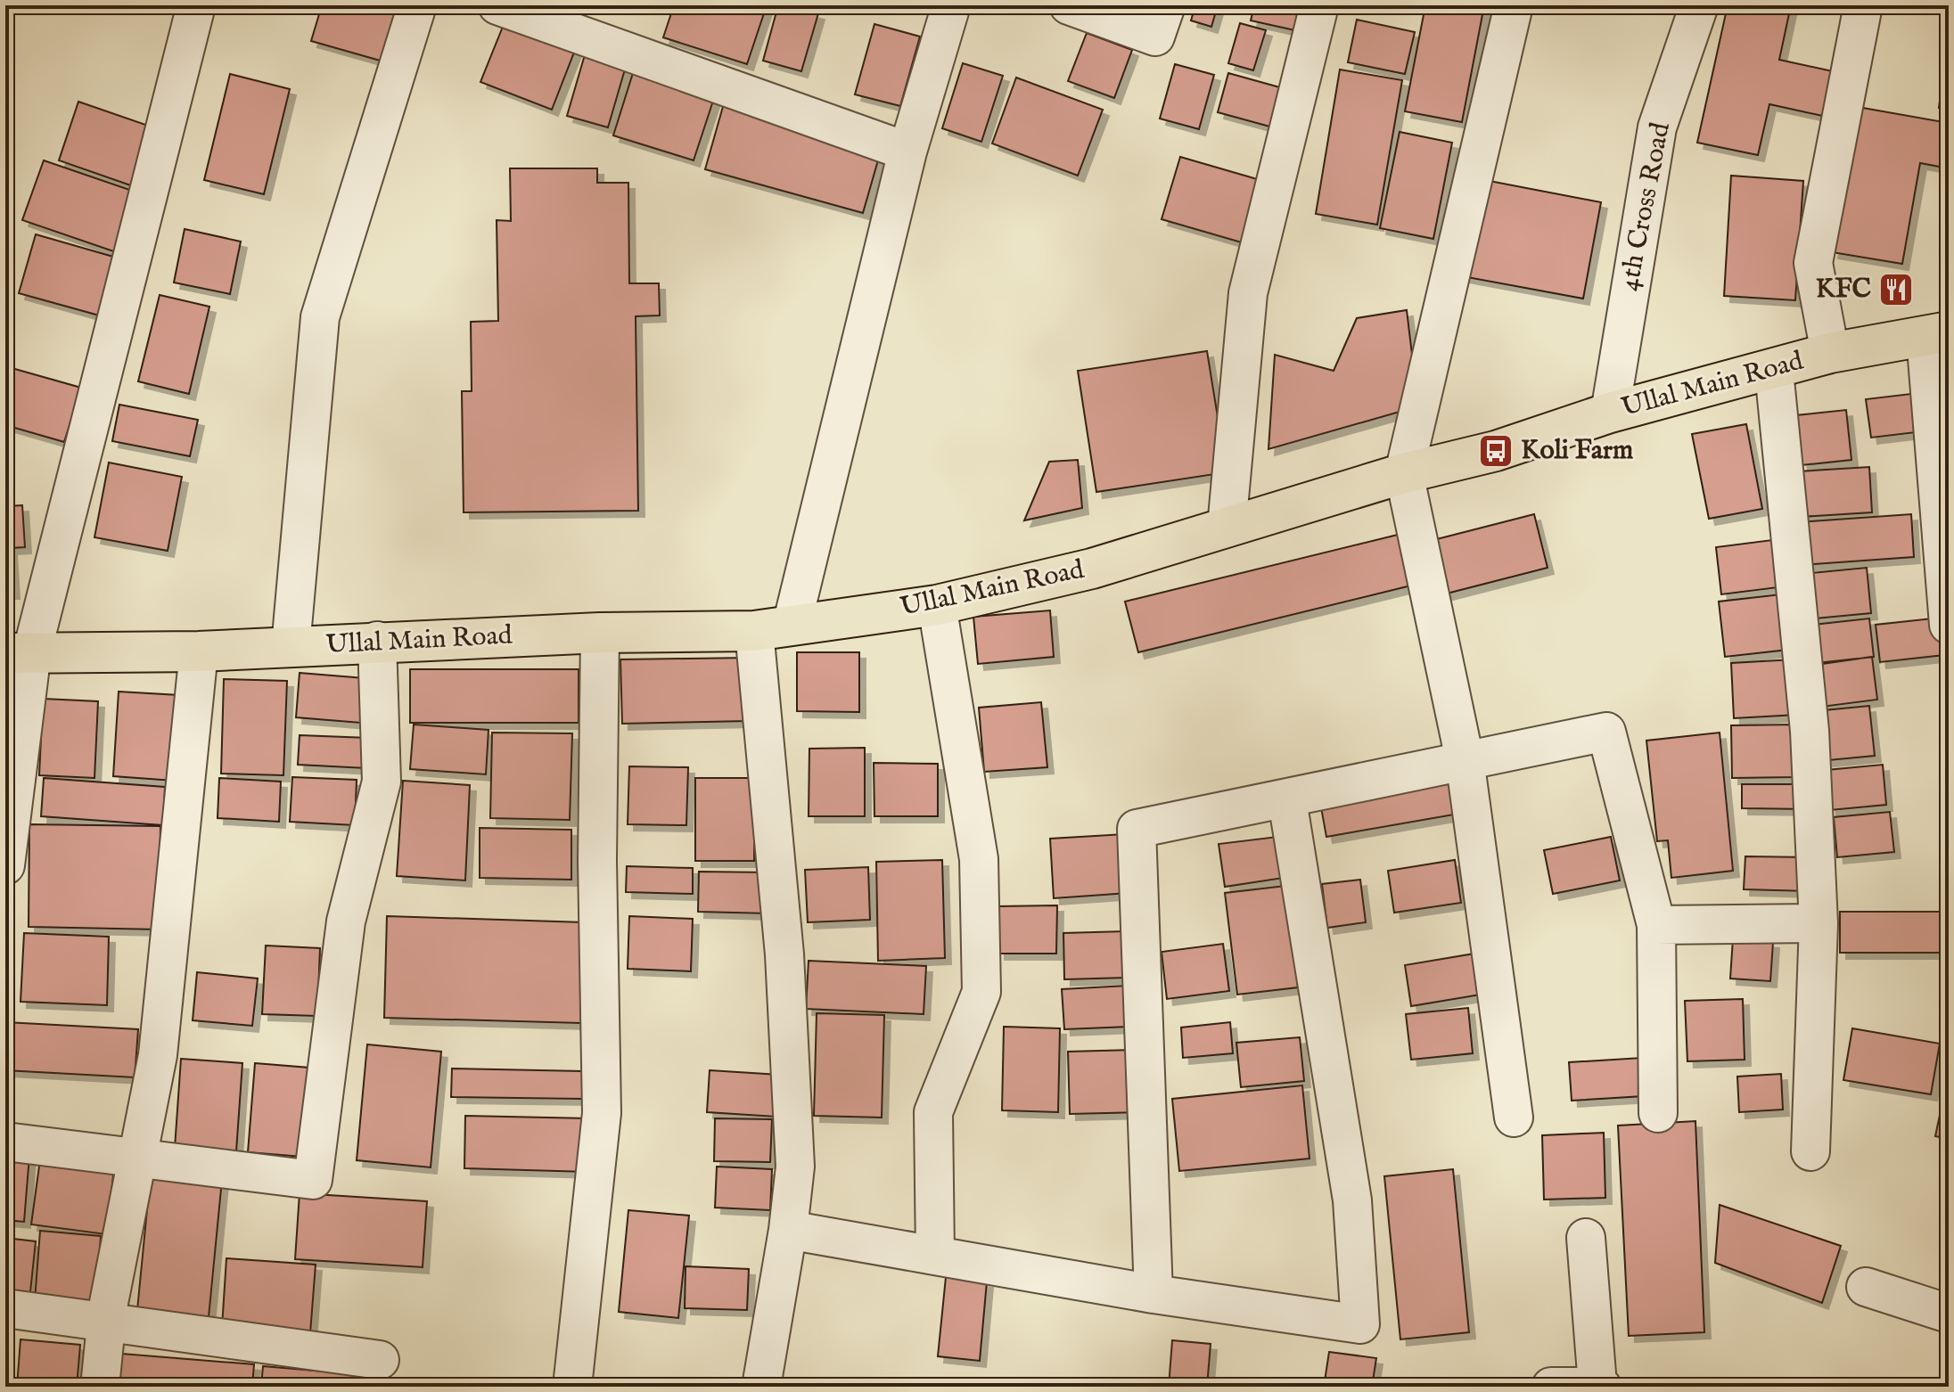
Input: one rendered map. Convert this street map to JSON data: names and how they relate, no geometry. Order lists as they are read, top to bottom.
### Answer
{
  "streets": {
    "main road": ["Ullal Main Road"],
    "street": ["4th Cross Road"]
  },
  "crossings": [
    ["4th Cross Road", "Ullal Main Road"]
  ],
  "places": {
    "restaurant": ["KFC"],
    "bus stop": ["Koli Farm"]
  }
}
